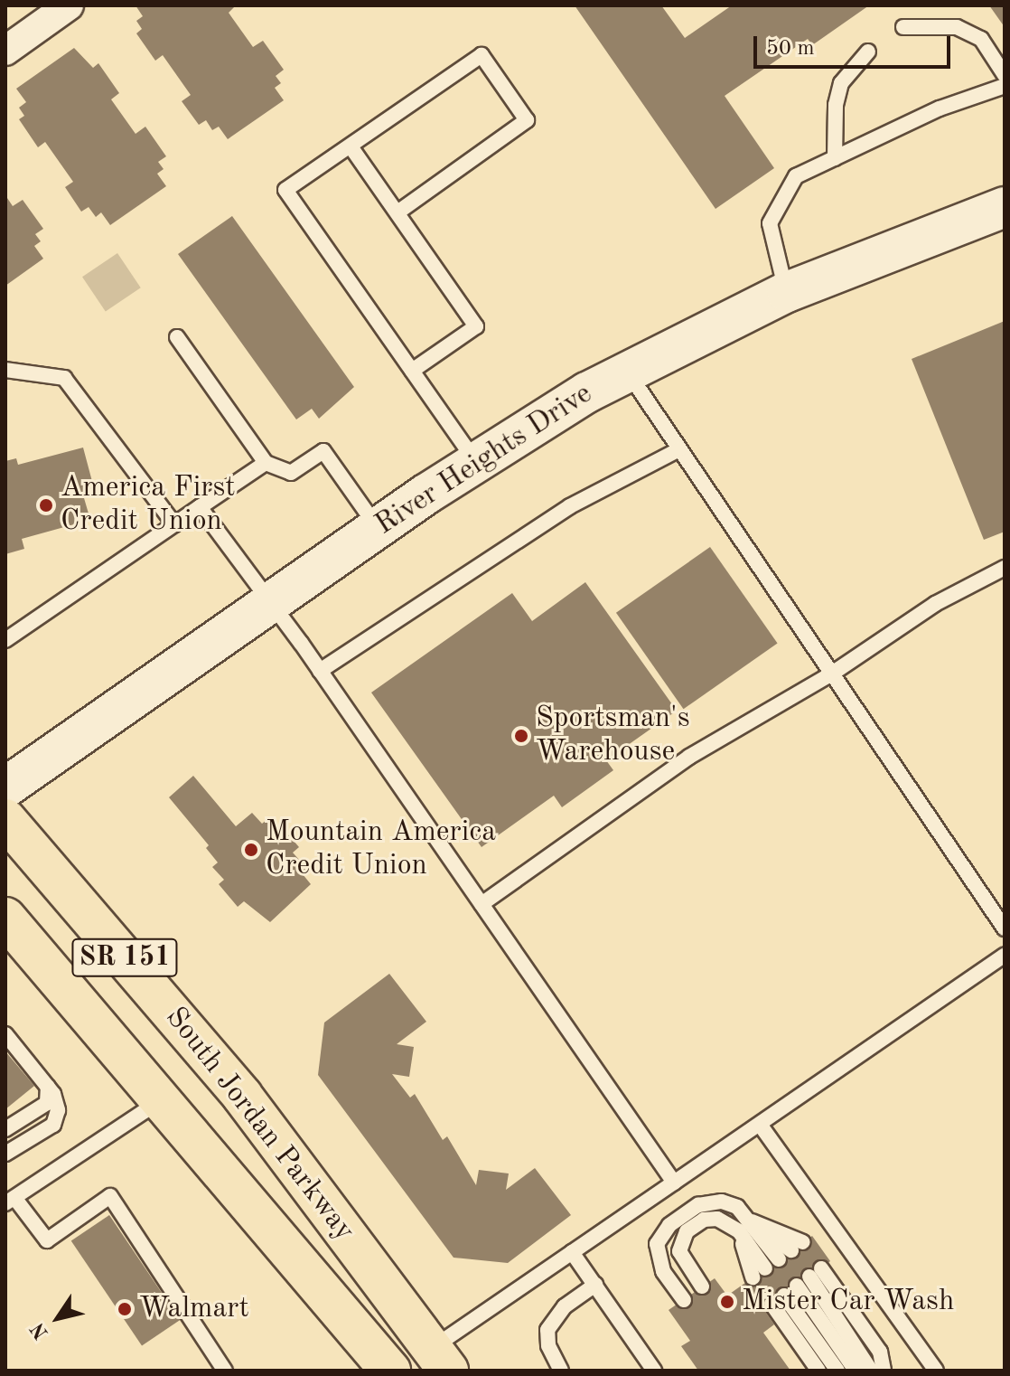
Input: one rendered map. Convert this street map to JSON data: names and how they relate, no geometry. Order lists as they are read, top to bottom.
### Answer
{
  "streets": {
    "main road": ["SR 151", "South Jordan Parkway"],
    "street": ["River Heights Drive"]
  },
  "places": [
    "America First Credit Union",
    "Sportsman's Warehouse",
    "Mountain America Credit Union",
    "Mister Car Wash",
    "Walmart"
  ],
  "scale_bar": "50 m",
  "north": "bottom left"
}
